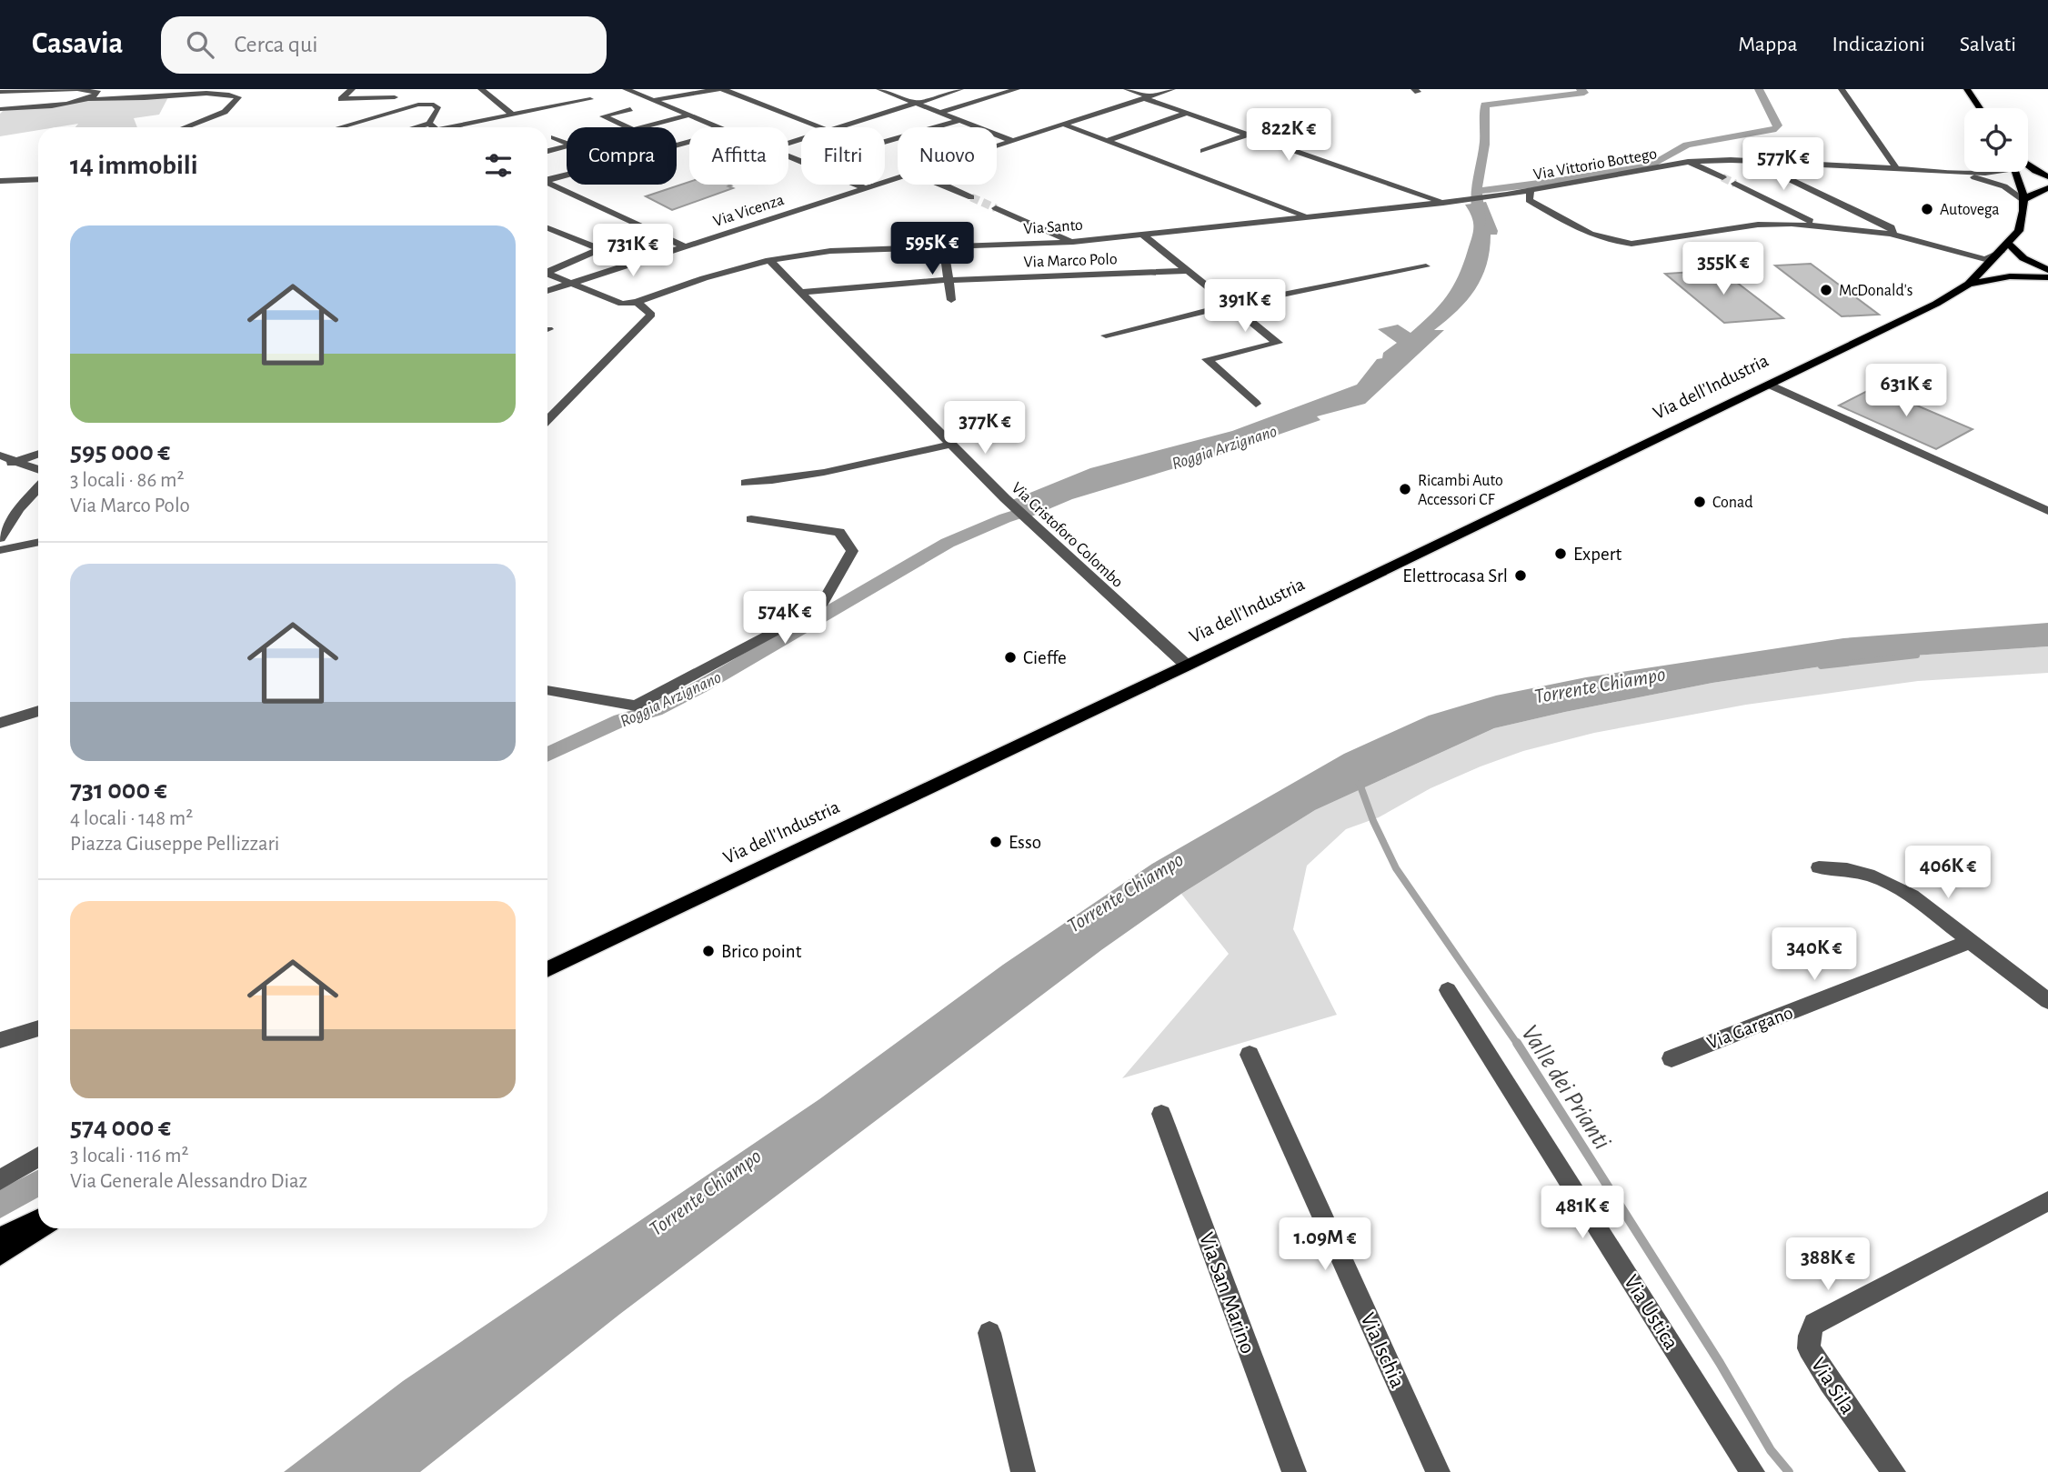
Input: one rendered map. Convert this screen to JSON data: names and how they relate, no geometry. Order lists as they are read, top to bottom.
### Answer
{
  "streets": {
    "main road": ["Via dell'Industria"],
    "street": [
      "Via Vittorio Bottego",
      "Via Vicenza",
      "Via Santo",
      "Via Marco Polo",
      "Via Cristoforo Colombo",
      "Via Gargano",
      "Via San Marino",
      "Via Ustica",
      "Via Ischia",
      "Via Sila"
    ]
  },
  "crossings": [
    ["Via Vittorio Bottego", "Via Santo"],
    ["Via Vittorio Bottego", "Via dell'Industria"],
    ["Via Vicenza", "Via Santo"],
    ["Via Santo", "Via Cristoforo Colombo"],
    ["Via Marco Polo", "Via Cristoforo Colombo"],
    ["Via dell'Industria", "Via Cristoforo Colombo"]
  ],
  "water": ["Roggia Arzignano", "Torrente Chiampo", "Valle dei Prianti"],
  "places": [
    "Autovega",
    "McDonald's",
    "Ricambi Auto Accessori CF",
    "Conad",
    "Expert",
    "Elettrocasa Srl",
    "Cieffe",
    "Esso",
    "Brico point"
  ],
  "page": {
    "header": "Casavia",
    "search": "Cerca qui",
    "nav": ["Mappa", "Indicazioni", "Salvati"],
    "price": [
      "822K €",
      "577K €",
      "595K €",
      "731K €",
      "355K €",
      "391K €",
      "631K €",
      "377K €",
      "574K €",
      "406K €",
      "340K €",
      "481K €",
      "1.09M €",
      "388K €"
    ],
    "chip": [
      "Compra",
      "Affitta",
      "Filtri",
      "Nuovo"
    ],
    "heading": "14 immobili",
    "list": [
      {
        "name": "595 000 €",
        "note": "3 locali · 86 m² · Via Marco Polo"
      },
      {
        "name": "731 000 €",
        "note": "4 locali · 148 m² · Piazza Giuseppe Pellizzari"
      },
      {
        "name": "574 000 €",
        "note": "3 locali · 116 m² · Via Generale Alessandro Diaz"
      }
    ]
  }
}
